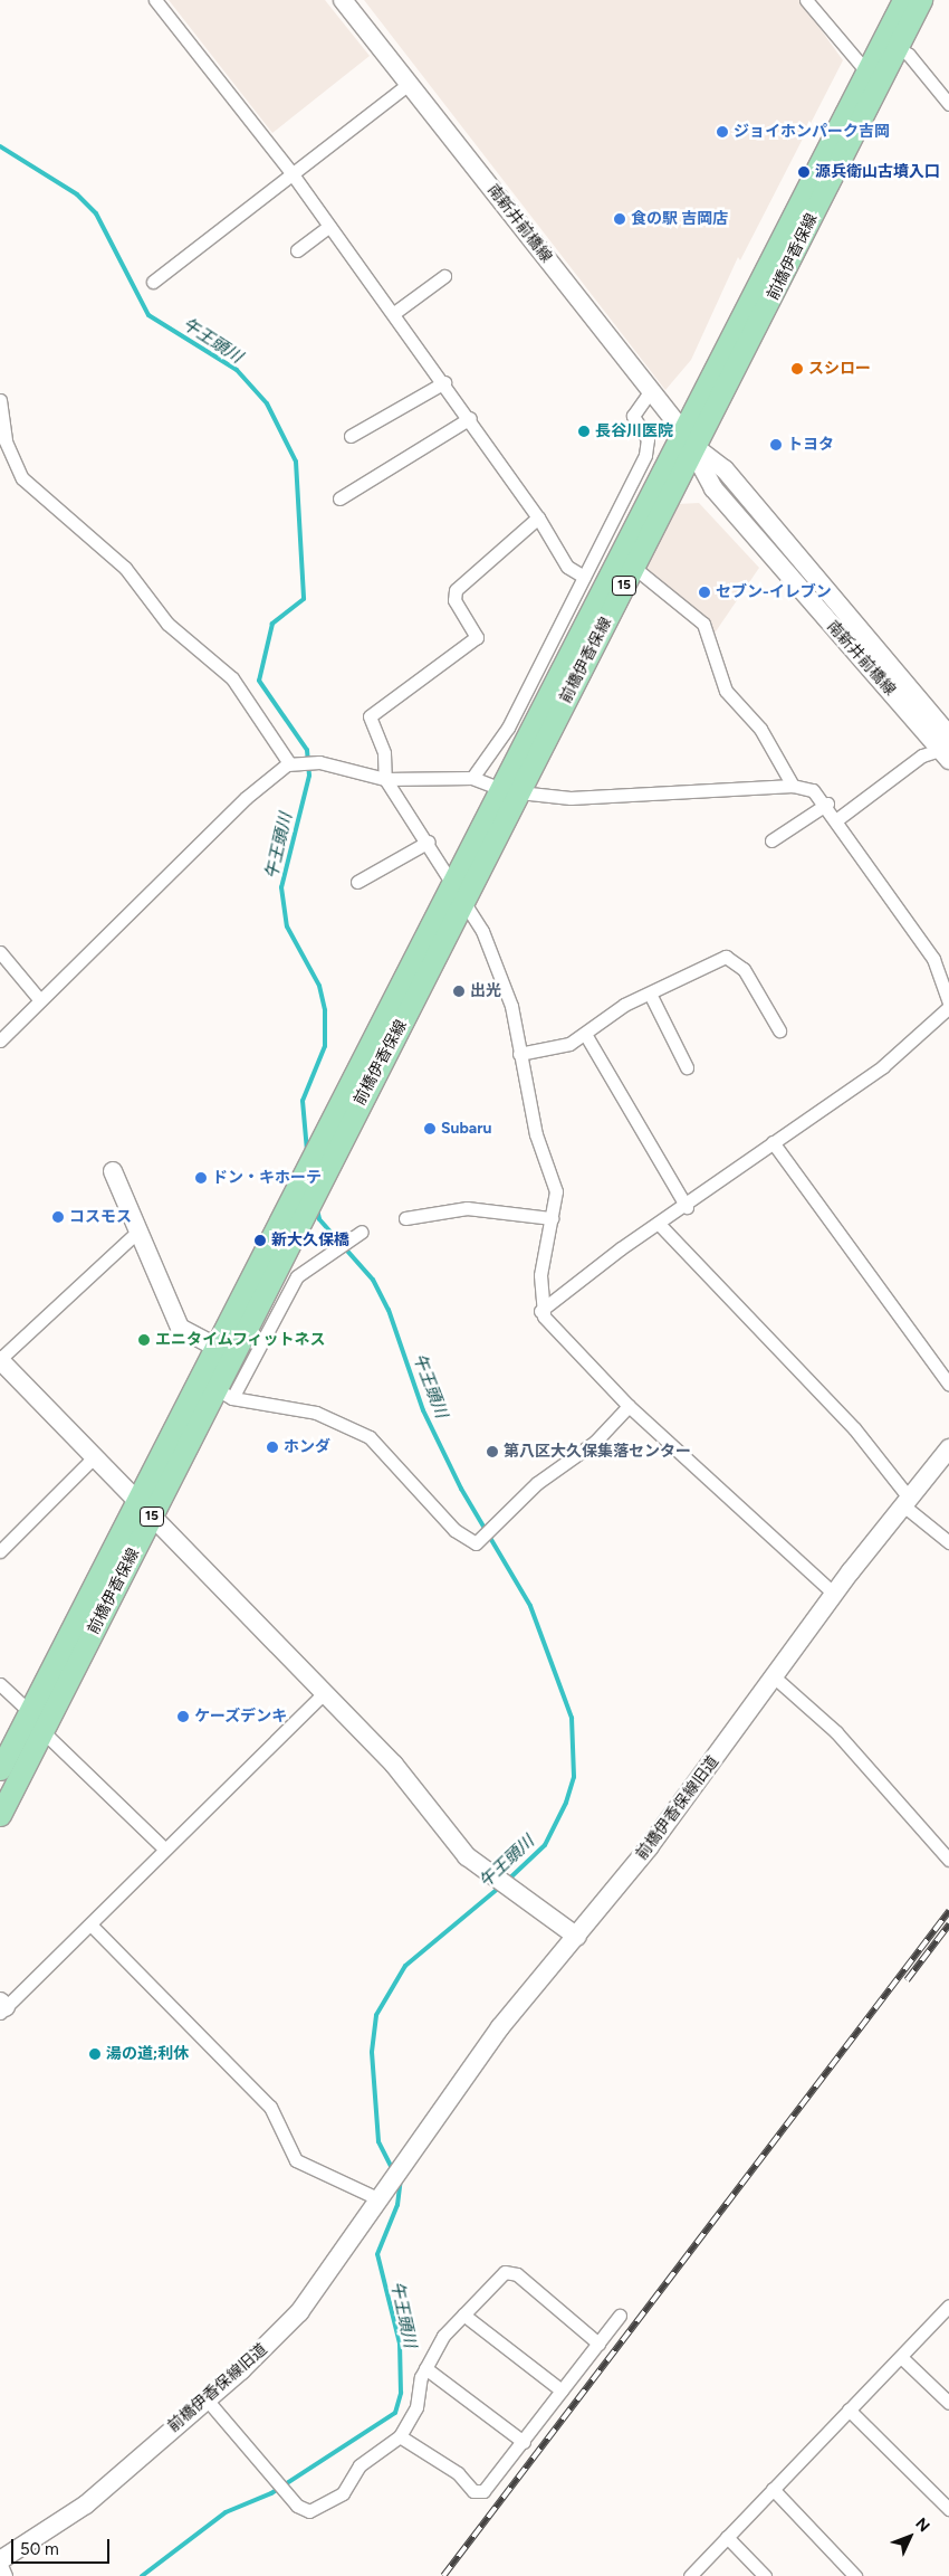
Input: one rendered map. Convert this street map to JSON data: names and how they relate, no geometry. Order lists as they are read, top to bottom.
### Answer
{
  "streets": {
    "main road": ["前橋伊香保線", "15"],
    "street": ["南新井前橋線", "前橋伊香保線旧道"]
  },
  "crossings": [
    ["南新井前橋線", "前橋伊香保線"]
  ],
  "water": ["午王頭川"],
  "places": [
    "ジョイホンパーク吉岡",
    "源兵衛山古墳入口",
    "食の駅 吉岡店",
    "スシロー",
    "長谷川医院",
    "トヨタ",
    "セブン-イレブン",
    "出光",
    "Subaru",
    "ドン・キホーテ",
    "コスモス",
    "新大久保橋",
    "エニタイムフィットネス",
    "ホンダ",
    "第八区大久保集落センター",
    "ケーズデンキ",
    "湯の道;利休"
  ],
  "scale_bar": "50 m",
  "north": "top right"
}
